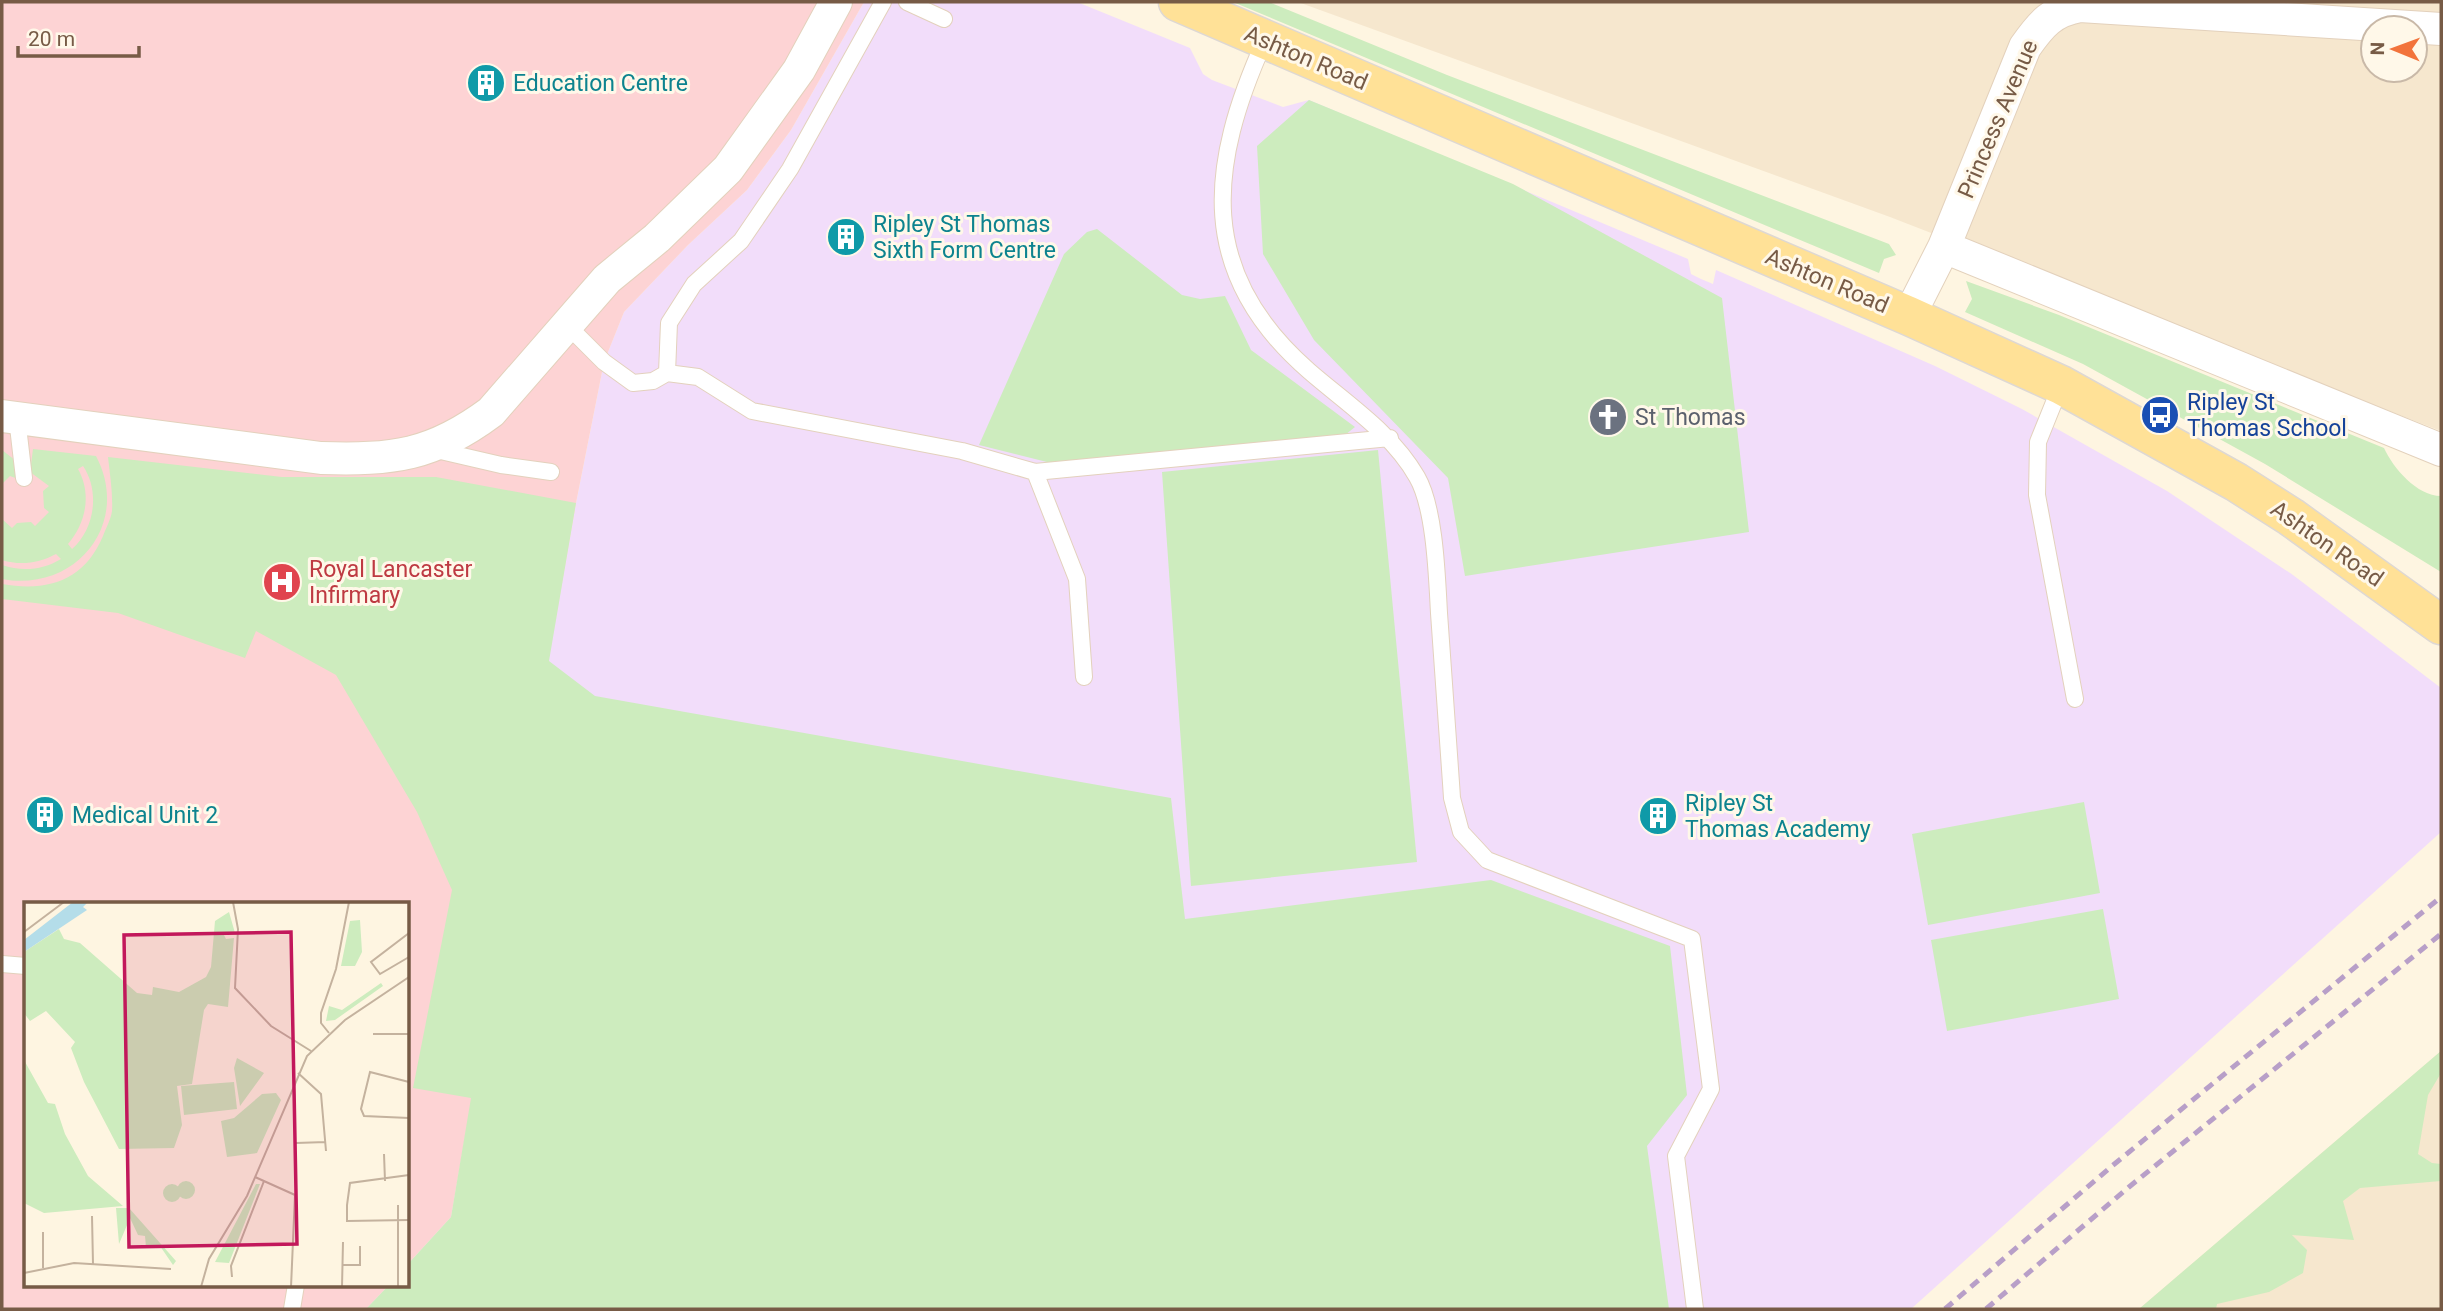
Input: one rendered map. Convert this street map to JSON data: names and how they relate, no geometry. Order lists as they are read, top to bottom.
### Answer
{
  "streets": {
    "main road": ["Ashton Road"],
    "street": ["Princess Avenue"]
  },
  "crossings": [
    ["Ashton Road", "Princess Avenue"]
  ],
  "places": {
    "building": [
      "Education Centre",
      "Ripley St Thomas Sixth Form Centre",
      "Medical Unit 2",
      "Ripley St Thomas Academy"
    ],
    "bus stop": ["Ripley St Thomas School"],
    "church": ["St Thomas"],
    "hospital": ["Royal Lancaster Infirmary"]
  },
  "scale_bar": "20 m",
  "north": "left"
}
